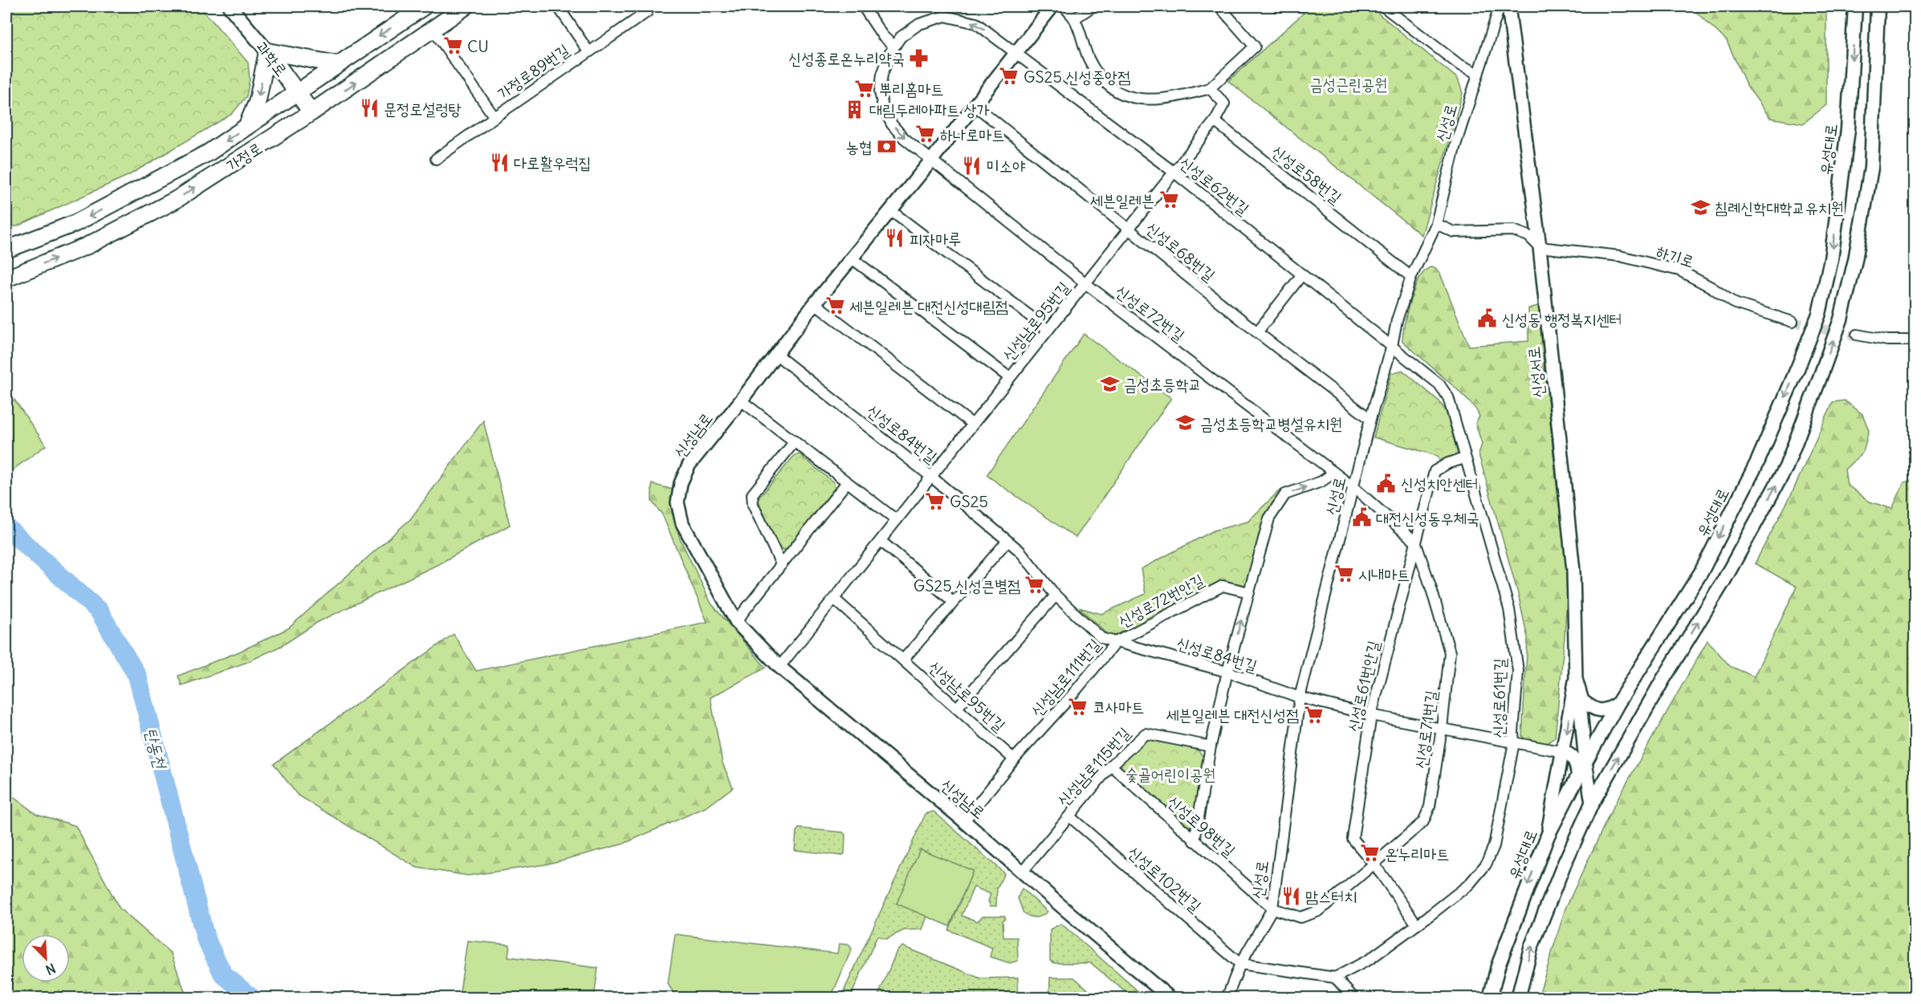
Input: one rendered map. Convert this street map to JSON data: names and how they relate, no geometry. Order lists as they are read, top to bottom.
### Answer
{
  "streets": {
    "main road": ["과학로", "유성대로", "가정로"],
    "street": [
      "가정로89번길",
      "신성로",
      "신성로58번길",
      "신성로62번길",
      "신성로68번길",
      "하기로",
      "신성로72번길",
      "신성남로95번길",
      "신성서로",
      "신성로84번길",
      "신성남로",
      "신성로72번안길",
      "신성남로111번길",
      "신성로61번안길",
      "신성로61번길",
      "신성로71번길",
      "신성남로115번길",
      "신성로98번길",
      "신성로102번길"
    ]
  },
  "crossings": [
    ["과학로", "가정로"],
    ["가정로89번길", "가정로"],
    ["신성로", "신성로58번길"],
    ["신성로", "신성로62번길"],
    ["신성로", "신성로68번길"],
    ["신성로", "신성로72번길"],
    ["신성로", "신성로84번길"],
    ["신성로", "신성로61번길"],
    ["신성로", "신성로71번길"],
    ["신성로", "신성로98번길"],
    ["신성로", "신성로102번길"],
    ["신성로58번길", "신성남로95번길"],
    ["신성로62번길", "신성남로95번길"],
    ["신성로62번길", "신성남로"],
    ["신성로62번길", "신성로61번길"],
    ["신성로68번길", "신성남로95번길"],
    ["신성로68번길", "신성남로"],
    ["하기로", "신성서로"],
    ["신성로72번길", "신성남로95번길"],
    ["신성로72번길", "신성남로"],
    ["신성로72번길", "신성로71번길"],
    ["신성남로95번길", "신성로84번길"],
    ["신성남로95번길", "신성남로"],
    ["신성남로95번길", "신성남로111번길"],
    ["신성로84번길", "신성남로"],
    ["신성로84번길", "신성로72번안길"],
    ["신성로84번길", "신성남로111번길"],
    ["신성로84번길", "신성로61번안길"],
    ["신성로84번길", "신성로61번길"],
    ["신성로84번길", "신성로71번길"],
    ["신성남로", "신성남로111번길"],
    ["신성남로", "신성남로115번길"],
    ["신성로72번안길", "신성남로111번길"],
    ["신성로61번안길", "신성로61번길"],
    ["신성로61번안길", "신성로71번길"],
    ["신성로71번길", "신성로98번길"],
    ["신성남로115번길", "신성로98번길"],
    ["신성남로115번길", "신성로102번길"]
  ],
  "water": ["탄동천"],
  "parks": ["금성근린공원", "숯골어린이공원"],
  "places": {
    "supermarket": [
      "CU",
      "GS25 신성중앙점",
      "뿌리홈마트",
      "하나로마트",
      "세븐일레븐",
      "세븐일레븐 대전신성대림점",
      "GS25",
      "시내마트",
      "GS25 신성큰별점",
      "코사마트",
      "세븐일레븐 대전신성점",
      "온누리마트"
    ],
    "pharmacy": ["신성종로온누리약국"],
    "restaurant": [
      "문정로설렁탕",
      "다로활우럭집",
      "미소야",
      "피자마루",
      "맘스터치"
    ],
    "building": ["대림두레아파트 상가"],
    "bank": ["농협"],
    "school or university": ["침례신학대학교유치원", "금성초등학교", "금성초등학교병설유치원"],
    "public building": ["신성동 행정복지센터", "신성치안센터", "대전신성동우체국"]
  },
  "north": "bottom right"
}
